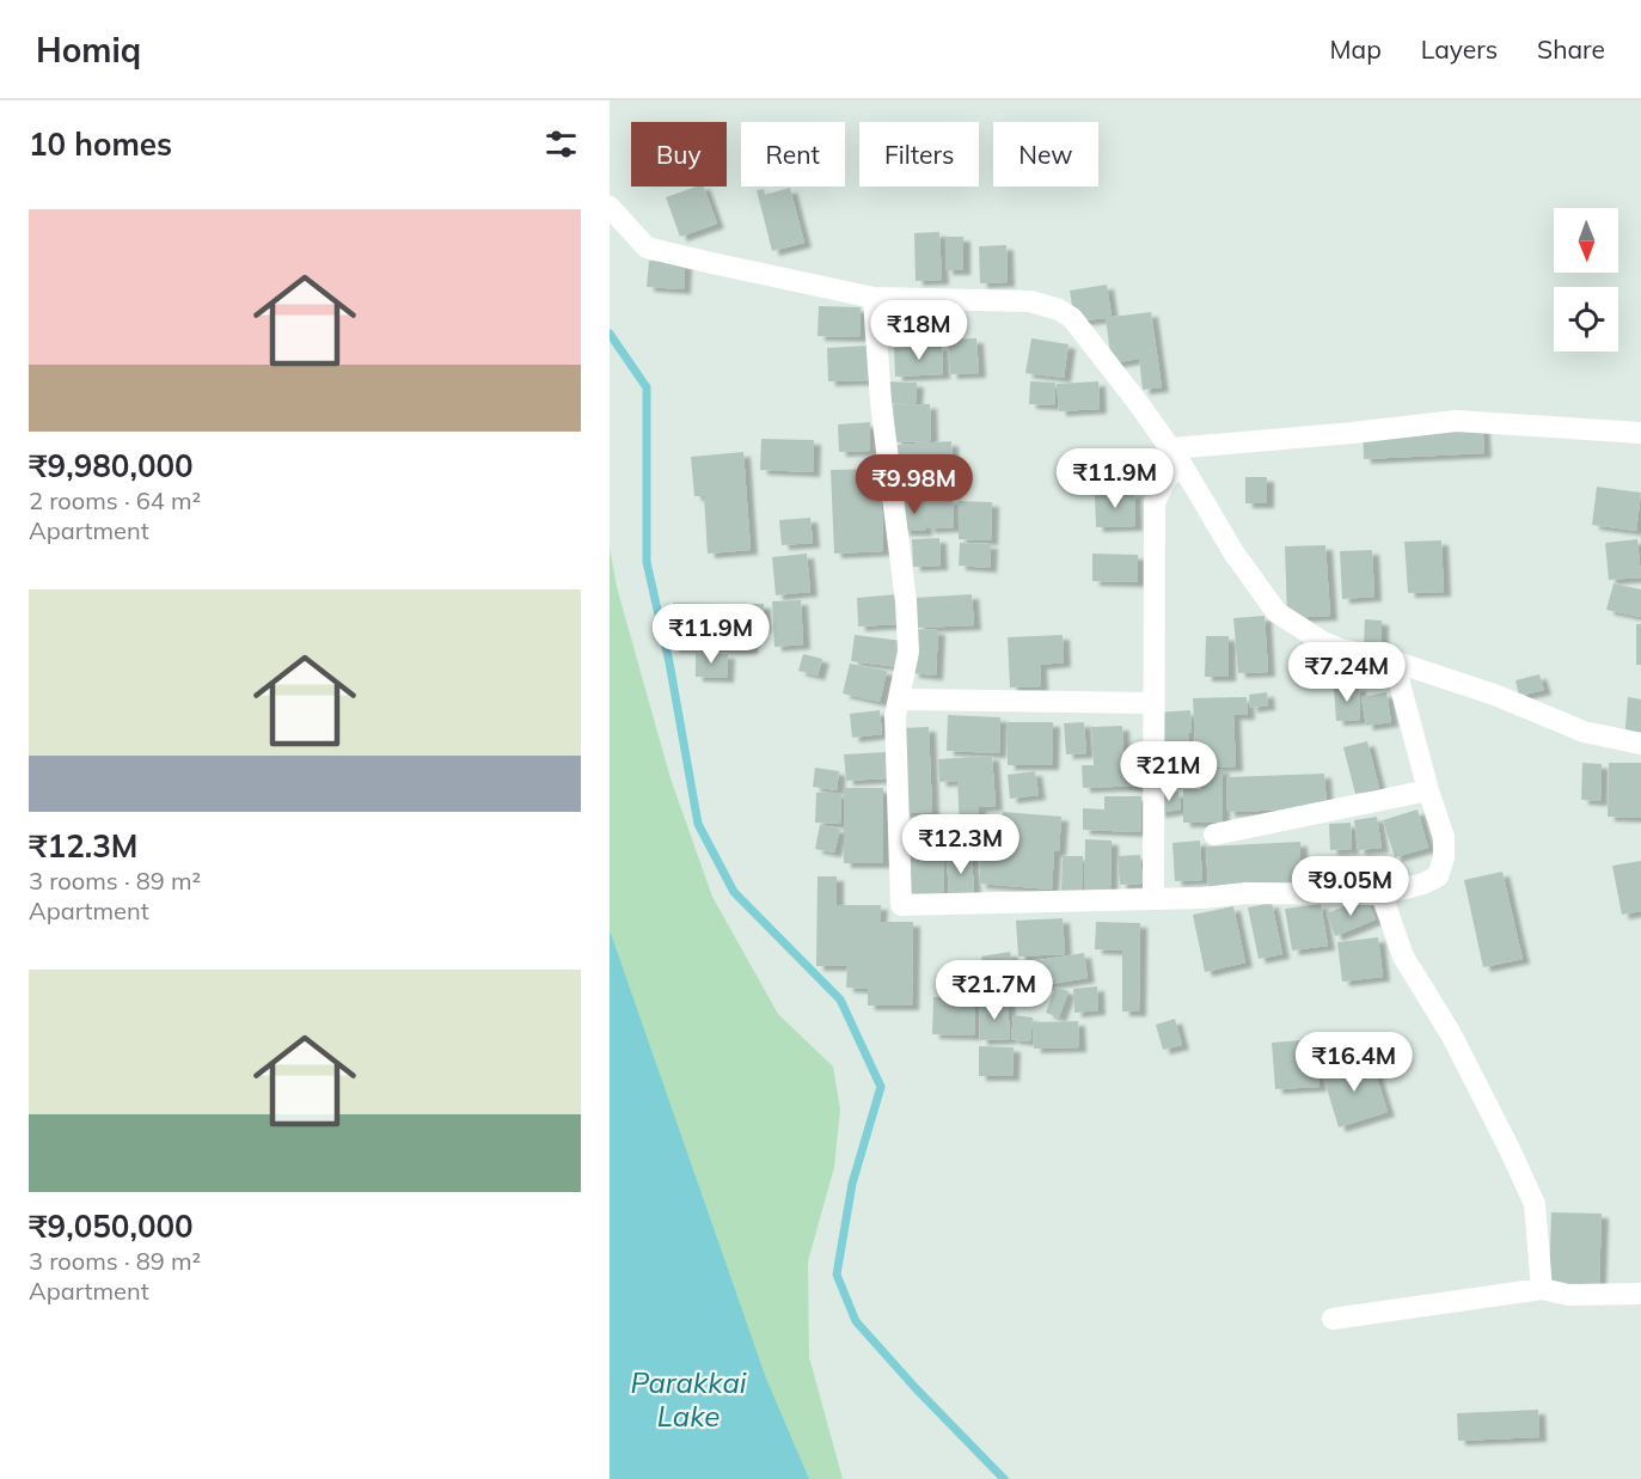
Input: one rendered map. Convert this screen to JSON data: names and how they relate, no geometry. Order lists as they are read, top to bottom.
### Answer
{
  "water": ["Parakkai Lake"],
  "north": "bottom",
  "page": {
    "header": "Homiq",
    "nav": ["Map", "Layers", "Share"],
    "heading": "10 homes",
    "chip": [
      "Buy",
      "Rent",
      "Filters",
      "New"
    ],
    "list": [
      {
        "name": "₹9,980,000",
        "note": "2 rooms · 64 m² · Apartment"
      },
      {
        "name": "₹12.3M",
        "note": "3 rooms · 89 m² · Apartment"
      },
      {
        "name": "₹9,050,000",
        "note": "3 rooms · 89 m² · Apartment"
      }
    ],
    "price": [
      "₹18M",
      "₹11.9M",
      "₹9.98M",
      "₹11.9M",
      "₹7.24M",
      "₹21M",
      "₹12.3M",
      "₹9.05M",
      "₹21.7M",
      "₹16.4M"
    ]
  }
}
